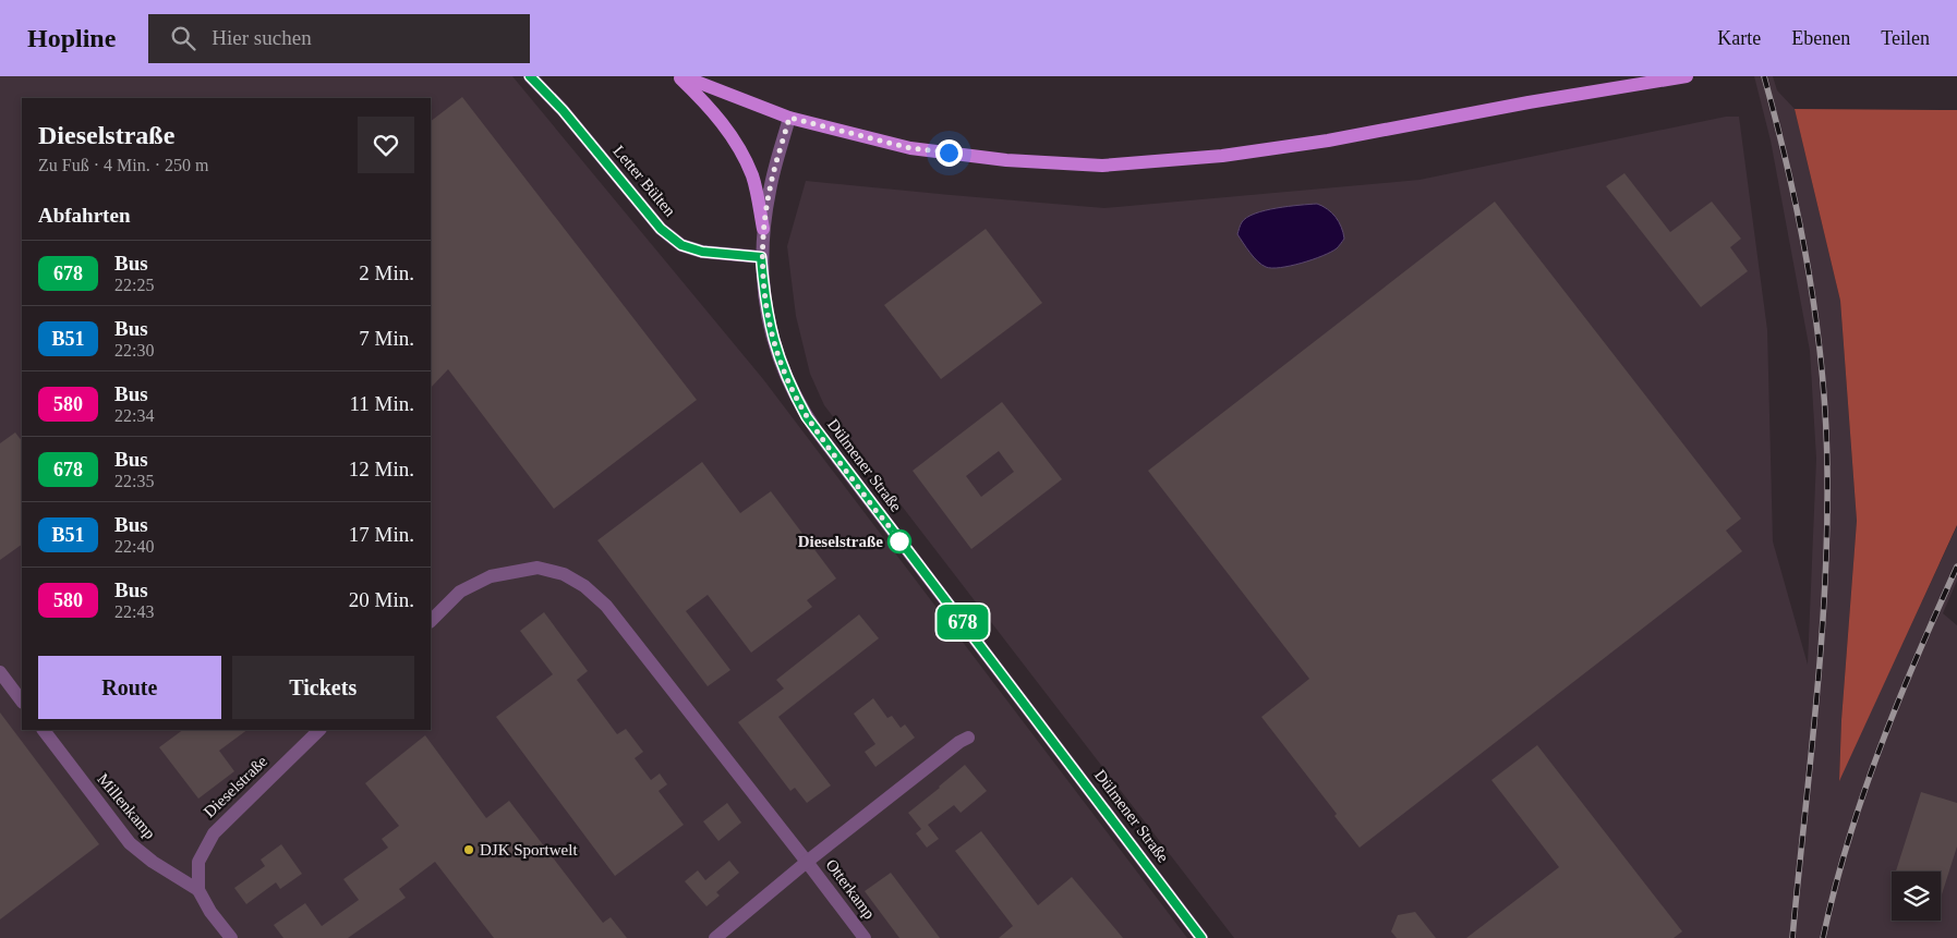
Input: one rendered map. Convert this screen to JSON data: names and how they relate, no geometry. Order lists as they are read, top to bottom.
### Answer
{
  "streets": {
    "street": [
      "Letter Bülten",
      "Dülmener Straße",
      "Dieselstraße",
      "Millenkamp",
      "Otterkamp"
    ]
  },
  "crossings": [
    ["Letter Bülten", "Dülmener Straße"],
    ["Dieselstraße", "Millenkamp"]
  ],
  "places": ["Dieselstraße", "DJK Sportwelt"],
  "lines": ["bus line 678"],
  "page": {
    "header": "Hopline",
    "search": "Hier suchen",
    "nav": ["Karte", "Ebenen", "Teilen"],
    "on_map": "678",
    "heading": [
      ["Dieselstraße", "Zu Fuß · 4 Min. · 250 m"],
      "Abfahrten"
    ],
    "list": [
      {
        "mark": "678",
        "name": "Bus",
        "note": "22:25",
        "value": "2 Min."
      },
      {
        "mark": "B51",
        "name": "Bus",
        "note": "22:30",
        "value": "7 Min."
      },
      {
        "mark": "580",
        "name": "Bus",
        "note": "22:34",
        "value": "11 Min."
      },
      {
        "mark": "678",
        "name": "Bus",
        "note": "22:35",
        "value": "12 Min."
      },
      {
        "mark": "B51",
        "name": "Bus",
        "note": "22:40",
        "value": "17 Min."
      },
      {
        "mark": "580",
        "name": "Bus",
        "note": "22:43",
        "value": "20 Min."
      }
    ],
    "buttons": ["Route", "Tickets"]
  }
}
